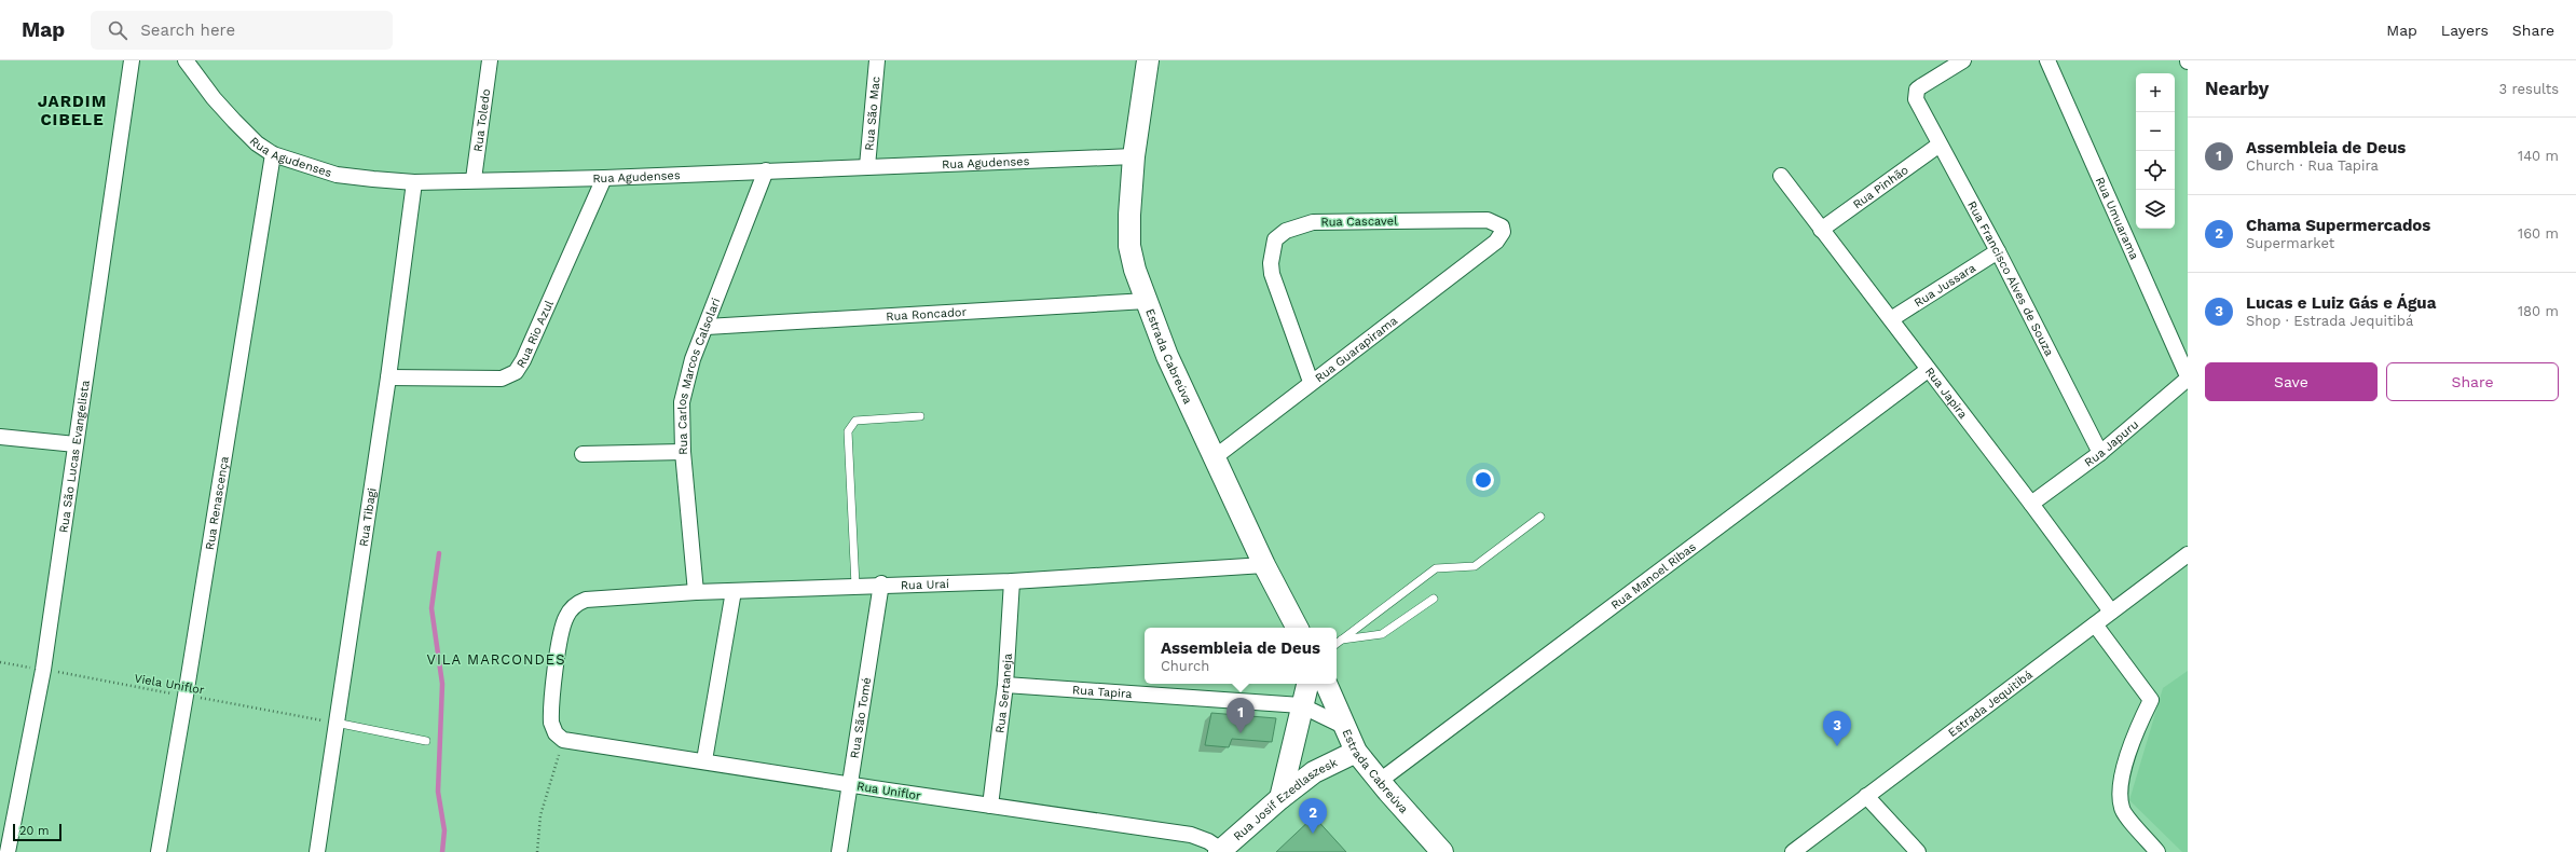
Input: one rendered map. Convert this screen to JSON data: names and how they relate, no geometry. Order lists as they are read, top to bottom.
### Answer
{
  "streets": {
    "main road": ["Estrada Cabreúva", "Rua Josif Ezedlaszesk"],
    "street": [
      "Rua São Mac",
      "Rua Toledo",
      "Rua Agudenses",
      "Rua Pinhão",
      "Rua Umuarama",
      "Rua Cascavel",
      "Rua Francisco Alves de Souza",
      "Rua Jussara",
      "Rua Roncador",
      "Rua Rio Azul",
      "Rua Guarapirama",
      "Rua Carlos Marcos Calsolari",
      "Rua Japira",
      "Rua Japuru",
      "Rua São Lucas Evangelista",
      "Rua Renascença",
      "Rua Tibagi",
      "Rua Manoel Ribas",
      "Rua Uraí",
      "Rua Tapira",
      "Rua Sertaneja",
      "Estrada Jequitibá",
      "Rua São Tomé",
      "Rua Uniflor"
    ],
    "path": ["Viela Uniflor"]
  },
  "crossings": [
    ["Rua São Mac", "Rua Agudenses"],
    ["Rua Toledo", "Rua Agudenses"],
    ["Rua Agudenses", "Rua Rio Azul"],
    ["Rua Agudenses", "Estrada Cabreúva"],
    ["Rua Agudenses", "Rua Carlos Marcos Calsolari"],
    ["Rua Agudenses", "Rua Renascença"],
    ["Rua Agudenses", "Rua Tibagi"],
    ["Rua Pinhão", "Rua Francisco Alves de Souza"],
    ["Rua Pinhão", "Rua Japira"],
    ["Rua Umuarama", "Rua Japuru"],
    ["Rua Cascavel", "Rua Guarapirama"],
    ["Rua Francisco Alves de Souza", "Rua Jussara"],
    ["Rua Francisco Alves de Souza", "Rua Japuru"],
    ["Rua Jussara", "Rua Japira"],
    ["Rua Roncador", "Estrada Cabreúva"],
    ["Rua Roncador", "Rua Carlos Marcos Calsolari"],
    ["Rua Rio Azul", "Rua Tibagi"],
    ["Rua Guarapirama", "Estrada Cabreúva"],
    ["Estrada Cabreúva", "Rua Manoel Ribas"],
    ["Estrada Cabreúva", "Rua Uraí"],
    ["Estrada Cabreúva", "Rua Josif Ezedlaszesk"],
    ["Rua Carlos Marcos Calsolari", "Rua Uraí"],
    ["Rua Japira", "Rua Japuru"],
    ["Rua Japira", "Rua Manoel Ribas"],
    ["Rua Japira", "Estrada Jequitibá"],
    ["Rua São Lucas Evangelista", "Viela Uniflor"],
    ["Rua Renascença", "Viela Uniflor"],
    ["Rua Tibagi", "Viela Uniflor"],
    ["Rua Uraí", "Rua Sertaneja"],
    ["Rua Uraí", "Rua São Tomé"],
    ["Rua Uraí", "Rua Uniflor"],
    ["Rua Tapira", "Rua Sertaneja"],
    ["Rua Sertaneja", "Rua Uniflor"],
    ["Rua São Tomé", "Rua Uniflor"],
    ["Rua Uniflor", "Rua Josif Ezedlaszesk"]
  ],
  "districts": ["JARDIM CIBELE", "VILA MARCONDES"],
  "scale_bar": "20 m",
  "page": {
    "header": "Map",
    "search": "Search here",
    "nav": ["Map", "Layers", "Share"],
    "heading": ["Nearby", "3 results"],
    "map_buttons": ["+", "−"],
    "list": [
      {
        "mark": "1",
        "name": "Assembleia de Deus",
        "note": "Church · Rua Tapira",
        "value": "140 m"
      },
      {
        "mark": "2",
        "name": "Chama Supermercados",
        "note": "Supermarket",
        "value": "160 m"
      },
      {
        "mark": "3",
        "name": "Lucas e Luiz Gás e Água",
        "note": "Shop · Estrada Jequitibá",
        "value": "180 m"
      }
    ],
    "buttons": ["Save", "Share"],
    "popup": ["Assembleia de Deus", "Church"],
    "pins": ["1", "3", "2"],
    "scale": "20 m"
  }
}
